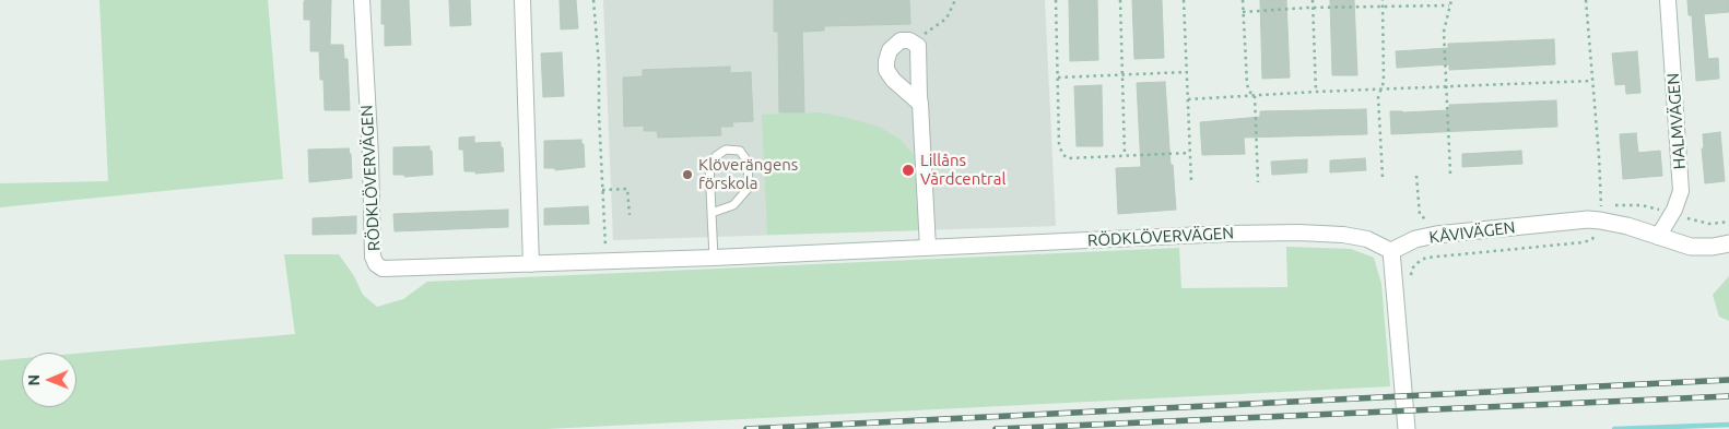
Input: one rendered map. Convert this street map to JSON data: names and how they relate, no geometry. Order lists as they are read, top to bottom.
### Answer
{
  "streets": {
    "street": ["HALMVÄGEN", "RÖDKLÖVERVÄGEN", "KÅVIVÄGEN"]
  },
  "crossings": [
    ["HALMVÄGEN", "KÅVIVÄGEN"],
    ["RÖDKLÖVERVÄGEN", "KÅVIVÄGEN"]
  ],
  "places": ["Lillåns Vårdcentral", "Klöverängens förskola"],
  "north": "left"
}
